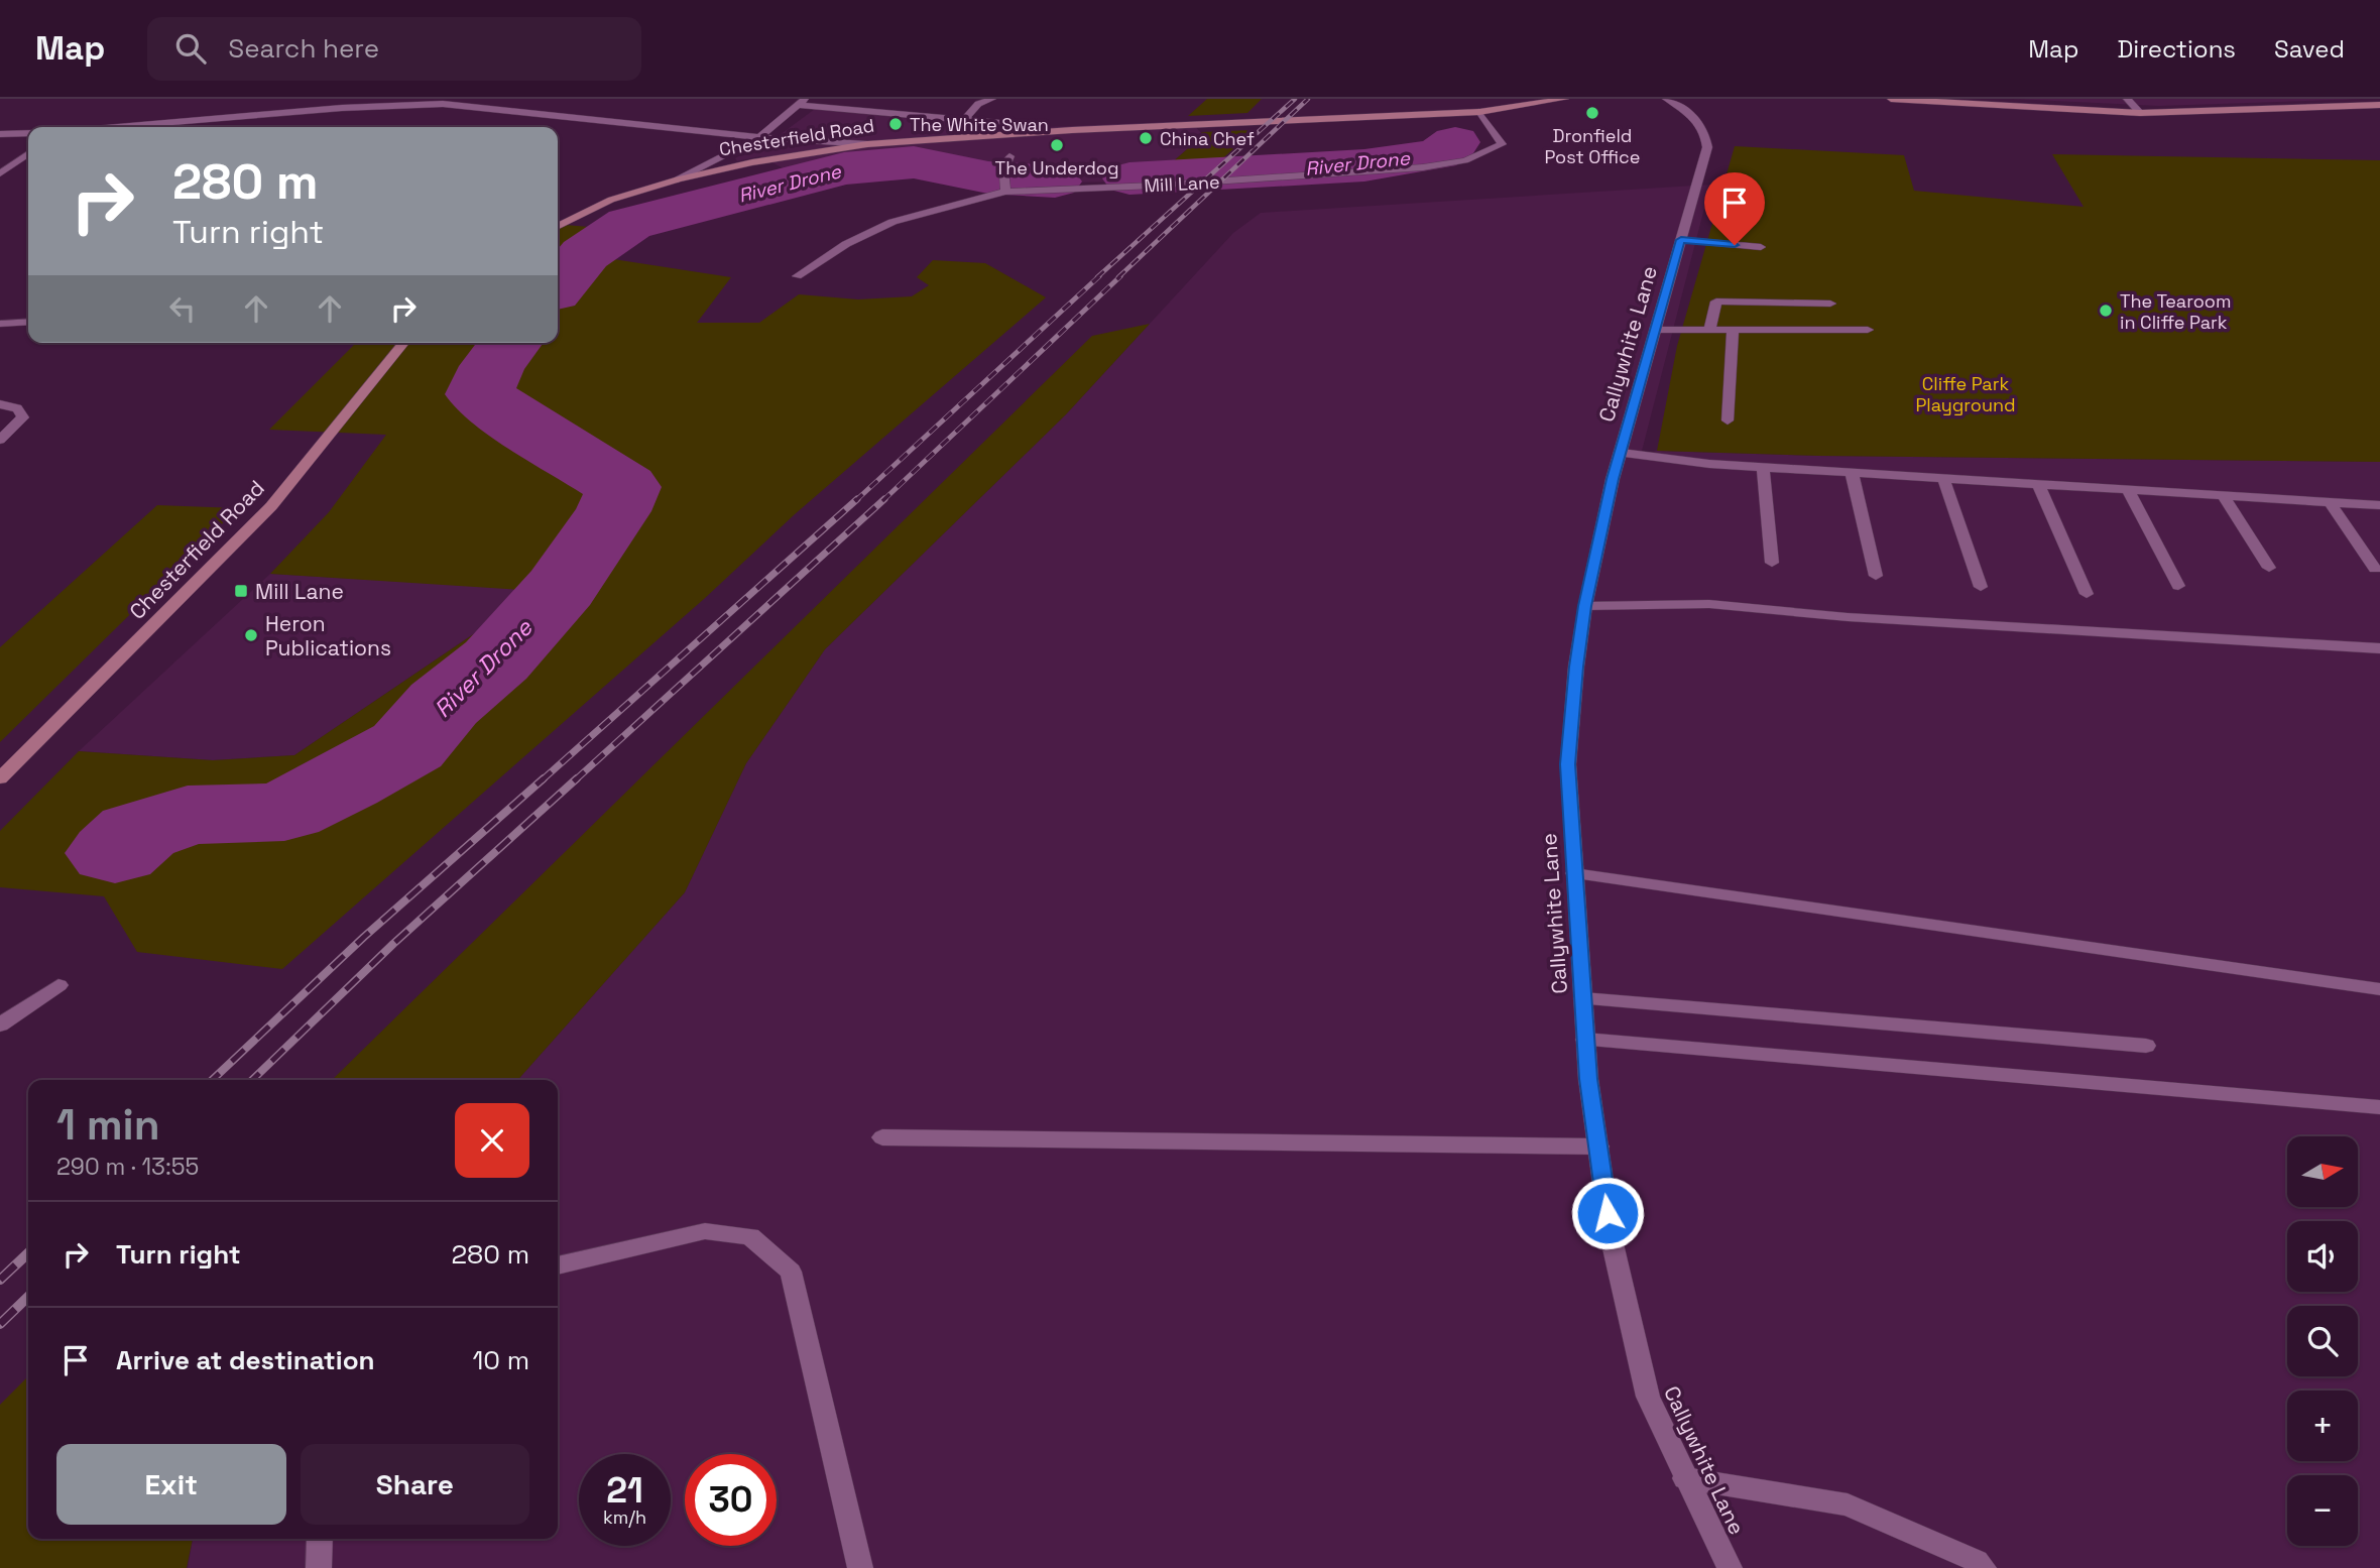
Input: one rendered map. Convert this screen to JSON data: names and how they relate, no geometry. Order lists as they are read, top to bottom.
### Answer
{
  "streets": {
    "main road": ["Chesterfield Road"],
    "street": ["Mill Lane", "Callywhite Lane"]
  },
  "crossings": [
    ["Chesterfield Road", "Mill Lane"]
  ],
  "water": ["River Drone"],
  "parks": ["Cliffe Park Playground"],
  "places": {
    "other": [
      "Dronfield Post Office",
      "The White Swan",
      "China Chef",
      "The Underdog",
      "The Tearoom in Cliffe Park",
      "Heron Publications"
    ],
    "transit": ["Mill Lane"]
  },
  "north": "right",
  "page": {
    "header": "Map",
    "search": "Search here",
    "nav": ["Map", "Directions", "Saved"],
    "turn": ["280 m", "Turn right"],
    "heading": ["1 min", "290 m · 13:55"],
    "map_buttons": ["+", "−"],
    "list": [
      {
        "name": "Turn right",
        "value": "280 m"
      },
      {
        "name": "Arrive at destination",
        "value": "10 m"
      }
    ],
    "buttons": ["Exit", "Share"],
    "speed": "21 km/h",
    "limit": "30"
  }
}
